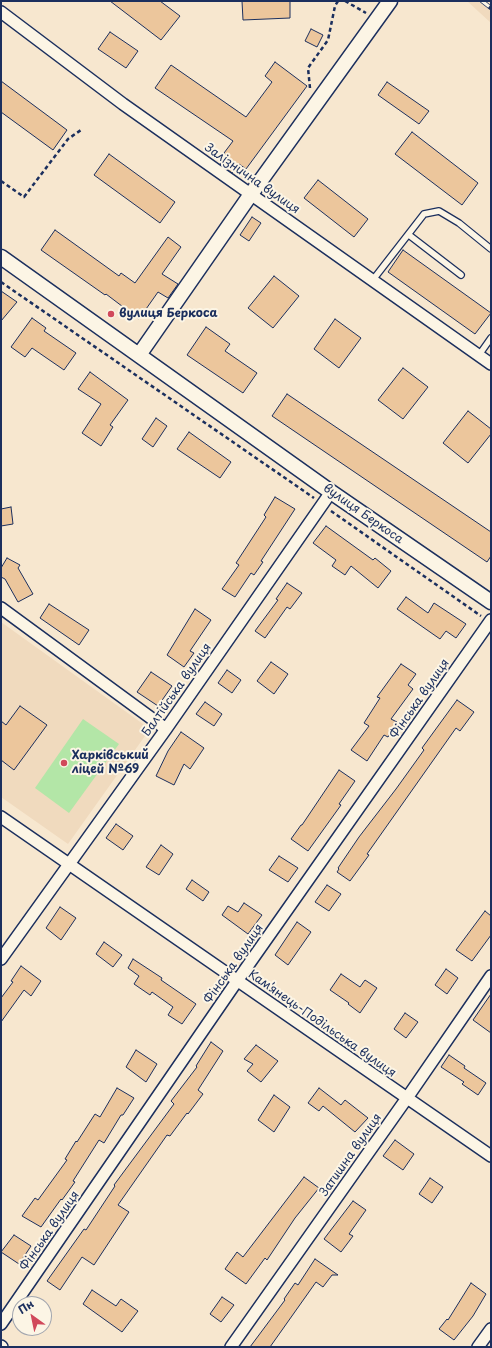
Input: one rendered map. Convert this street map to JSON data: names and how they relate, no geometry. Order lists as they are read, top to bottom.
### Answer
{
  "streets": {
    "street": [
      "Залізнична вулиця",
      "вулиця Беркоса",
      "Балтійська вулиця",
      "Фінська вулиця",
      "Кам’янець-Подільська вулиця",
      "Затишна вулиця"
    ]
  },
  "crossings": [
    ["вулиця Беркоса", "Балтійська вулиця"],
    ["Балтійська вулиця", "Кам’янець-Подільська вулиця"],
    ["Фінська вулиця", "Кам’янець-Подільська вулиця"],
    ["Кам’янець-Подільська вулиця", "Затишна вулиця"]
  ],
  "places": ["вулиця Беркоса", "Харківський ліцей №69"],
  "north": "top left"
}
